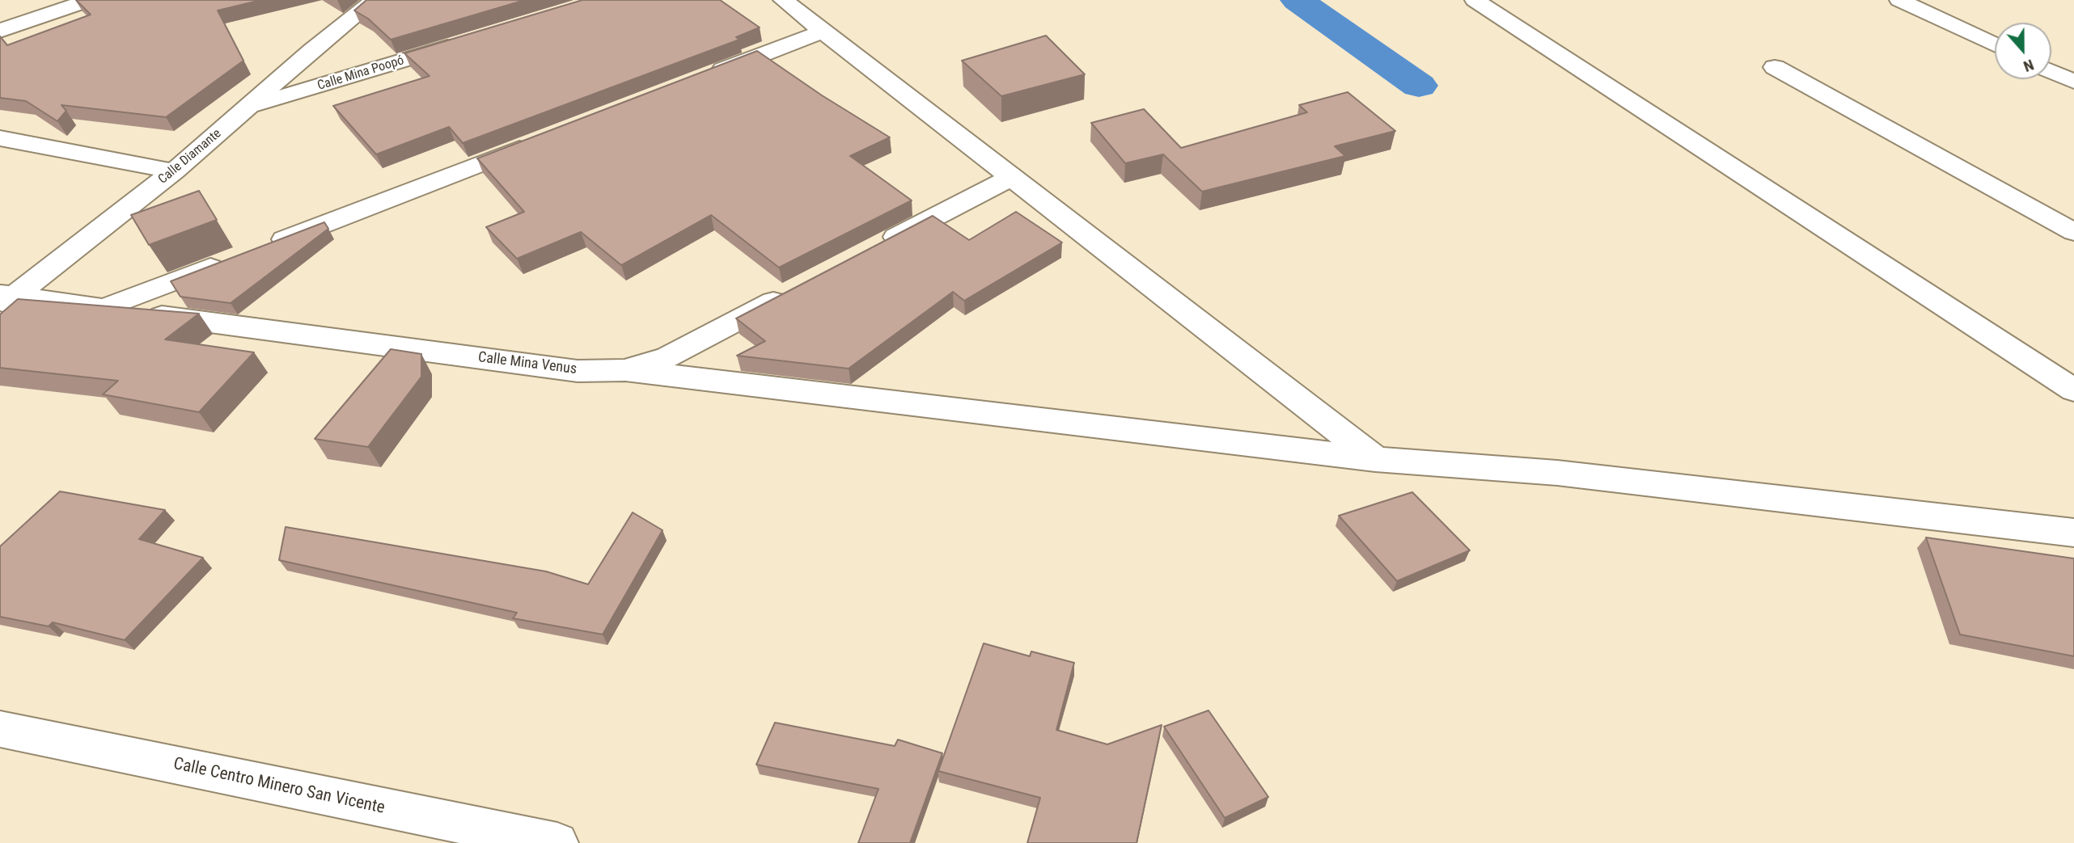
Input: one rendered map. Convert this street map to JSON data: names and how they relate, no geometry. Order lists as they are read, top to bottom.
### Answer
{
  "streets": {
    "street": [
      "Calle Mina Poopó",
      "Calle Diamante",
      "Calle Mina Venus",
      "Calle Centro Minero San Vicente"
    ]
  },
  "crossings": [
    ["Calle Mina Poopó", "Calle Diamante"],
    ["Calle Diamante", "Calle Mina Venus"]
  ],
  "north": "bottom"
}
